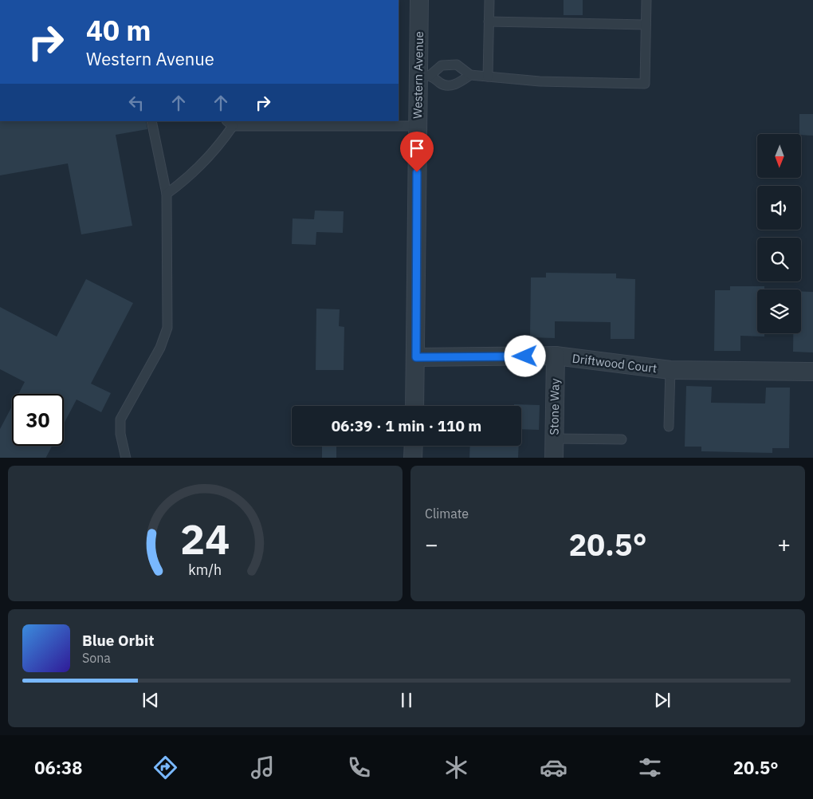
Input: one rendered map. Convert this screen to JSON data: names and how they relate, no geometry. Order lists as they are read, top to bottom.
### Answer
{
  "streets": {
    "street": ["Western Avenue", "Driftwood Court", "Stone Way"]
  },
  "crossings": [
    ["Western Avenue", "Driftwood Court"],
    ["Driftwood Court", "Stone Way"]
  ],
  "north": "bottom",
  "page": {
    "turn": ["40 m", "Western Avenue"],
    "limit": "30",
    "trip": "06:39 · 1 min · 110 m",
    "tile": "Climate",
    "heat": ["−", "20.5°", "+"],
    "song": ["Blue Orbit", "Sona"],
    "tabs": ["06:38", "20.5°"],
    "gauge": ["24", "km/h"]
  }
}
